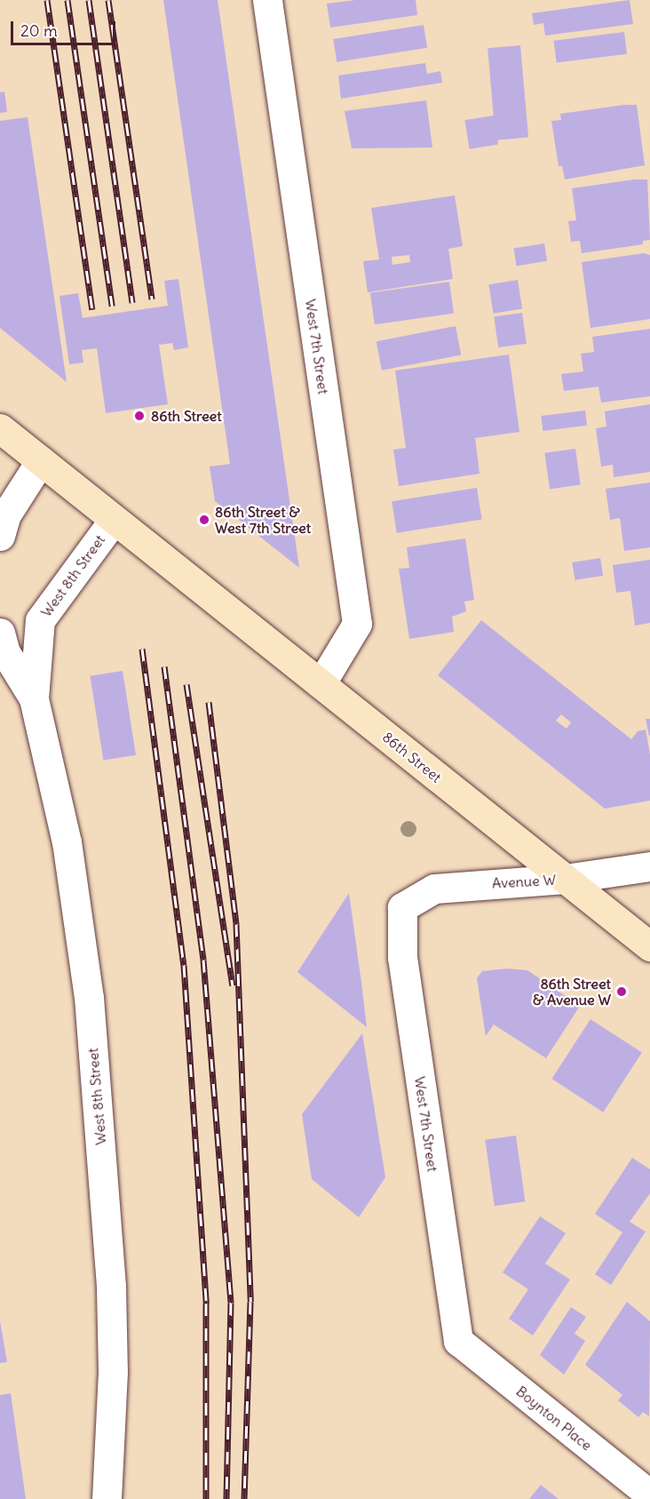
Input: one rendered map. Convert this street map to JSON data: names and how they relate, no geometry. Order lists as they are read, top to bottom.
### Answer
{
  "streets": {
    "main road": ["86th Street"],
    "street": [
      "West 7th Street",
      "West 8th Street",
      "Avenue W",
      "Boynton Place"
    ]
  },
  "crossings": [
    ["West 7th Street", "86th Street"],
    ["West 7th Street", "Avenue W"],
    ["West 7th Street", "Boynton Place"],
    ["West 8th Street", "86th Street"],
    ["86th Street", "Avenue W"]
  ],
  "places": ["86th Street", "86th Street & West 7th Street", "86th Street & Avenue W"],
  "scale_bar": "20 m"
}
